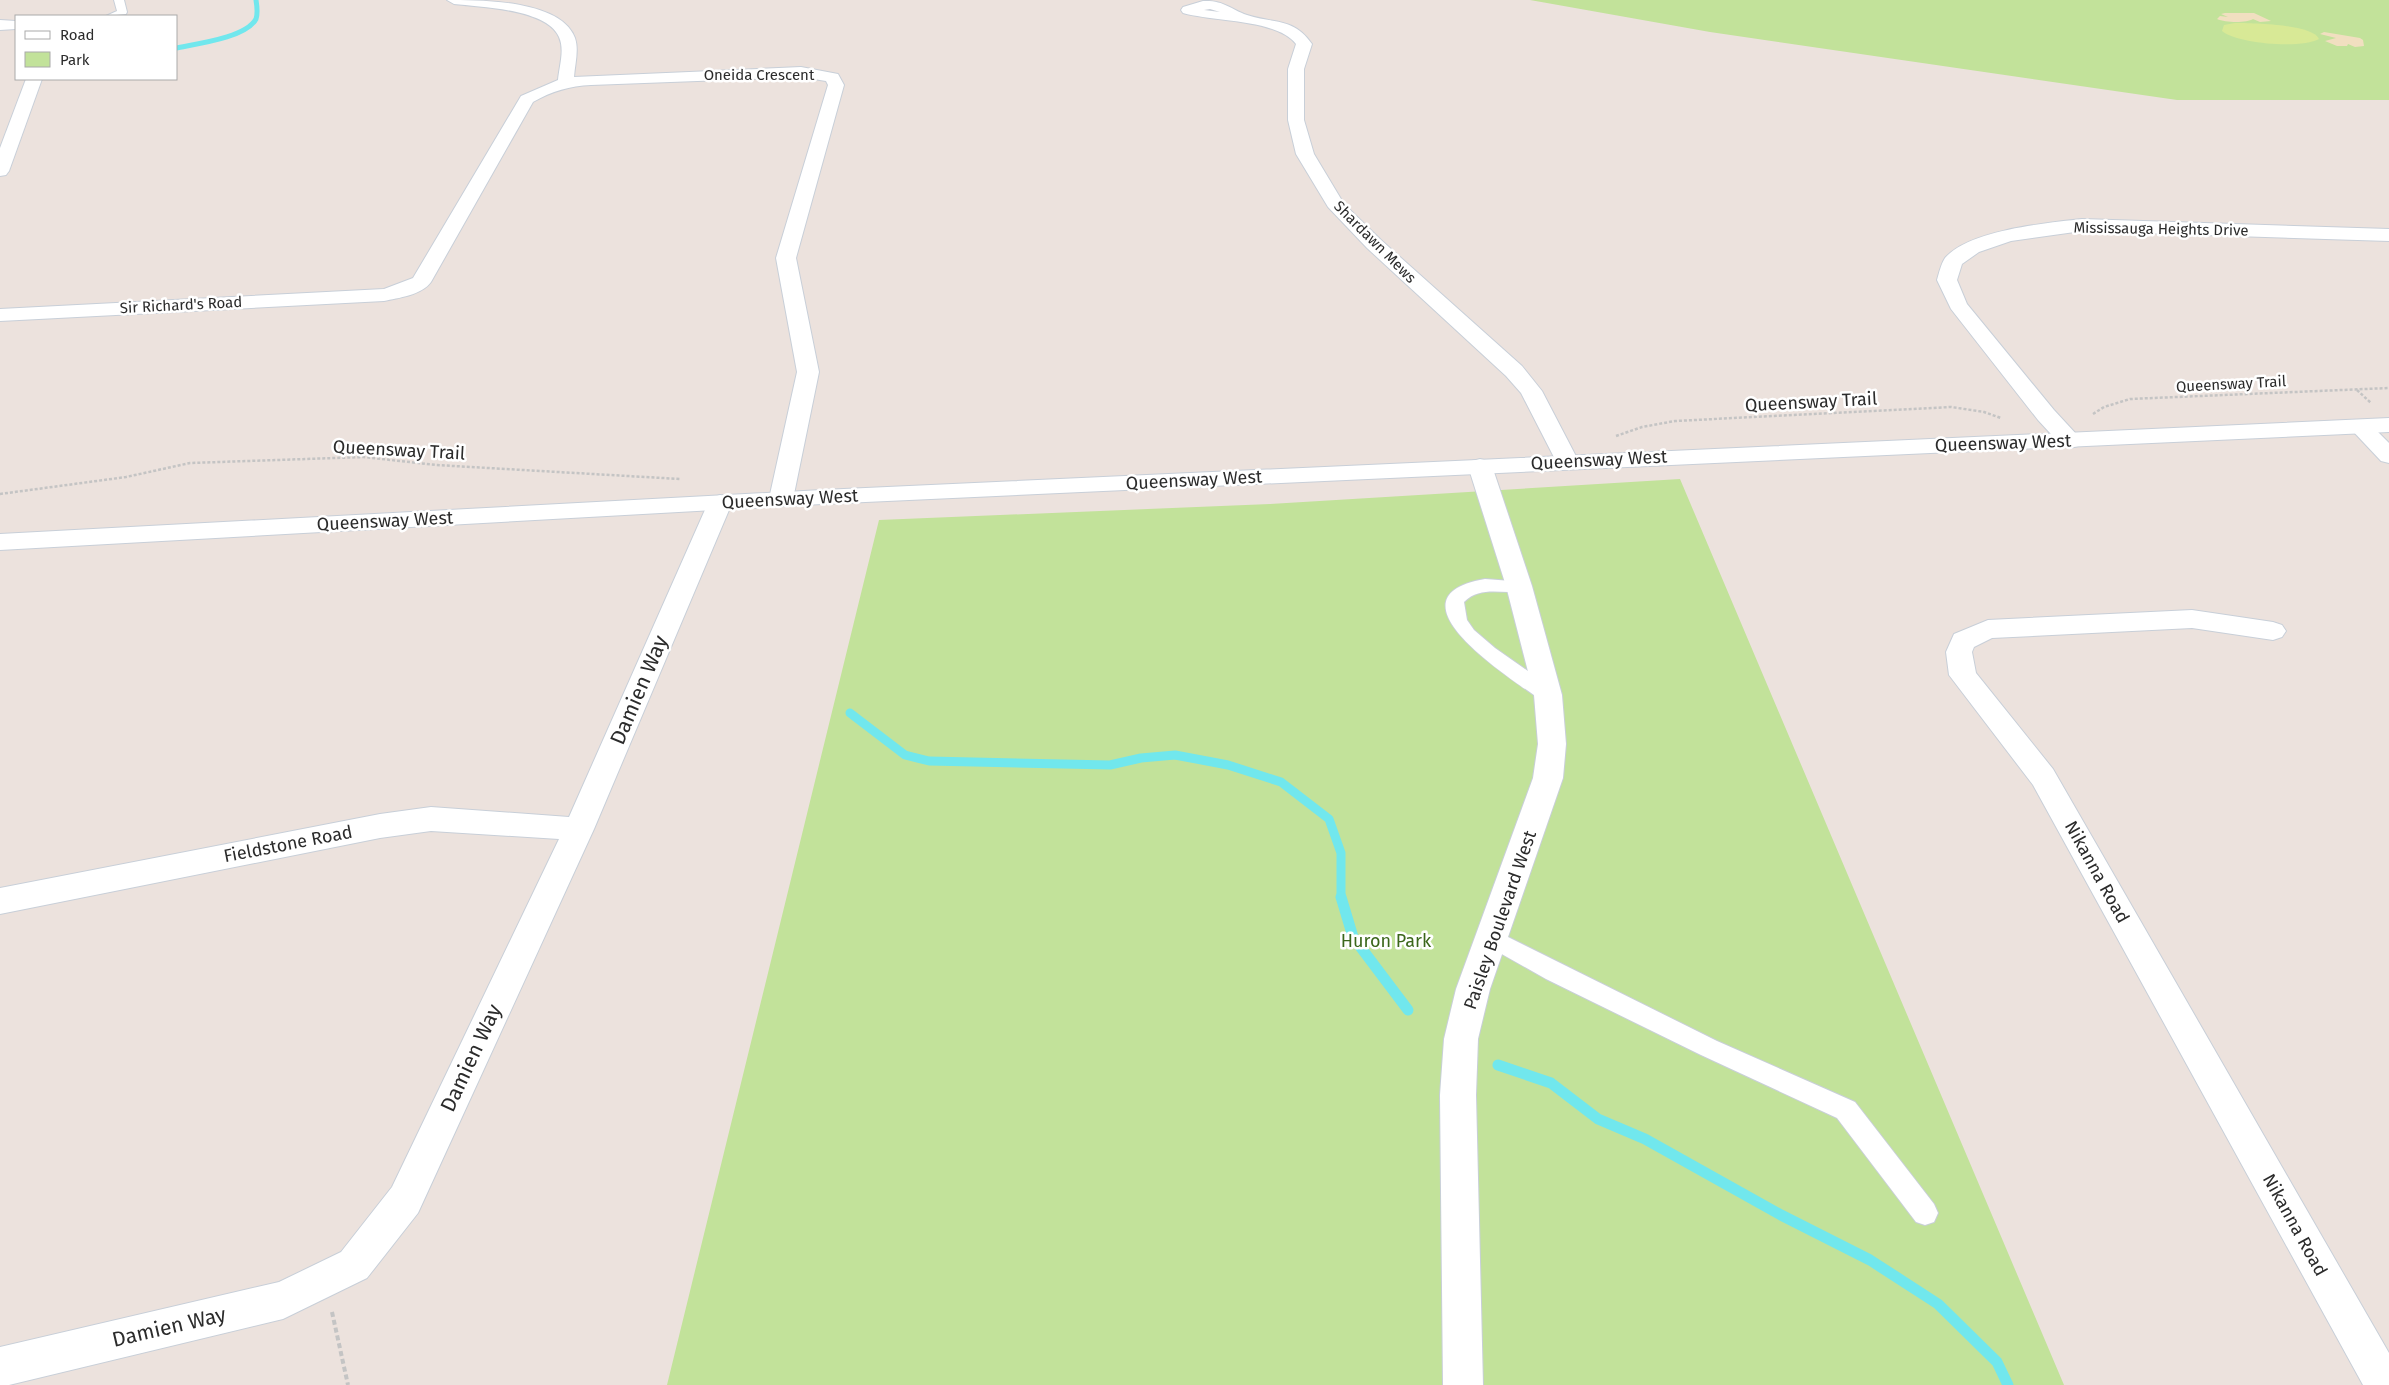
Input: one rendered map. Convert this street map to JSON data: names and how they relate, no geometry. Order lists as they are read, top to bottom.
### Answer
{
  "streets": {
    "street": [
      "Oneida Crescent",
      "Mississauga Heights Drive",
      "Shardawn Mews",
      "Sir Richard's Road",
      "Queensway West",
      "Damien Way",
      "Fieldstone Road",
      "Nikanna Road",
      "Paisley Boulevard West"
    ],
    "path": ["Queensway Trail"]
  },
  "crossings": [
    ["Oneida Crescent", "Sir Richard's Road"],
    ["Oneida Crescent", "Queensway West"],
    ["Mississauga Heights Drive", "Queensway West"],
    ["Shardawn Mews", "Queensway West"],
    ["Queensway West", "Damien Way"],
    ["Queensway West", "Paisley Boulevard West"],
    ["Damien Way", "Fieldstone Road"]
  ],
  "parks": ["Huron Park"],
  "legend": ["Road", "Park"]
}
